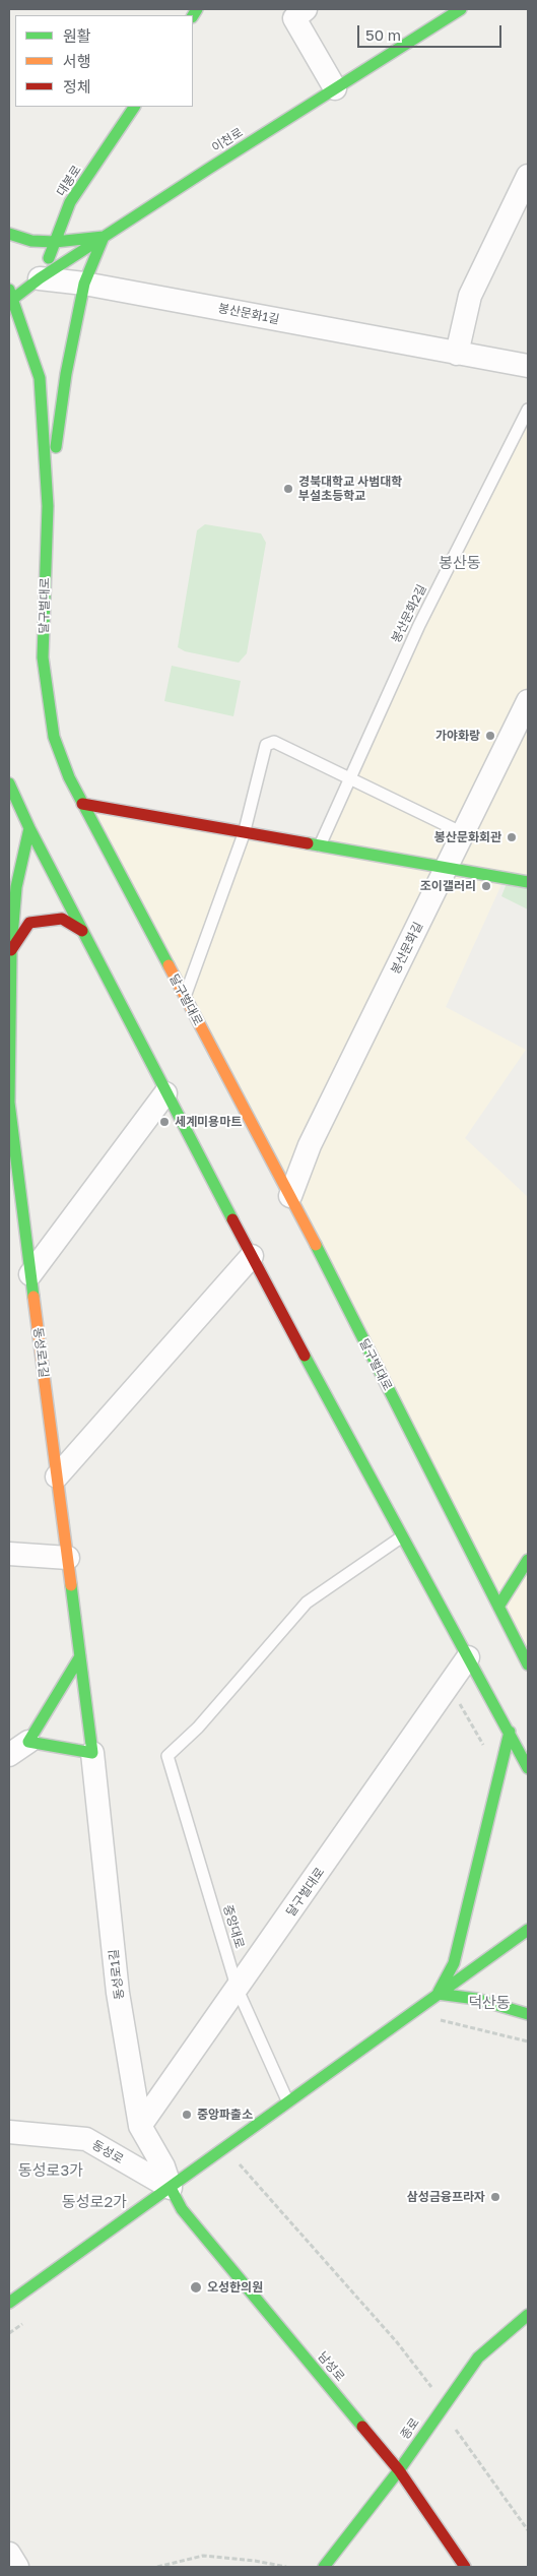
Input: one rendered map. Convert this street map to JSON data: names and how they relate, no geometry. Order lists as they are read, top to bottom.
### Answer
{
  "streets": {
    "main road": [
      "이천로",
      "대봉로",
      "달구벌대로",
      "동성로1길",
      "남성로",
      "종로"
    ],
    "street": ["봉산문화1길", "봉산문화길", "동성로"],
    "lane": ["봉산문화2길", "중앙대로"]
  },
  "crossings": [
    ["이천로", "대봉로"],
    ["이천로", "봉산문화1길"],
    ["이천로", "달구벌대로"],
    ["대봉로", "봉산문화1길"],
    ["달구벌대로", "봉산문화길"],
    ["달구벌대로", "동성로1길"],
    ["달구벌대로", "중앙대로"],
    ["동성로1길", "동성로"],
    ["동성로1길", "남성로"],
    ["동성로", "남성로"],
    ["남성로", "종로"]
  ],
  "districts": [
    "봉산동",
    "덕산동",
    "동성로3가",
    "동성로2가"
  ],
  "places": [
    "경북대학교 사범대학 부설초등학교",
    "가야화랑",
    "봉산문화회관",
    "조이갤러리",
    "세계미용마트",
    "중앙파출소",
    "삼성금융프라자",
    "오성한의원"
  ],
  "legend": ["원활", "서행", "정체"],
  "scale_bar": "50 m"
}
